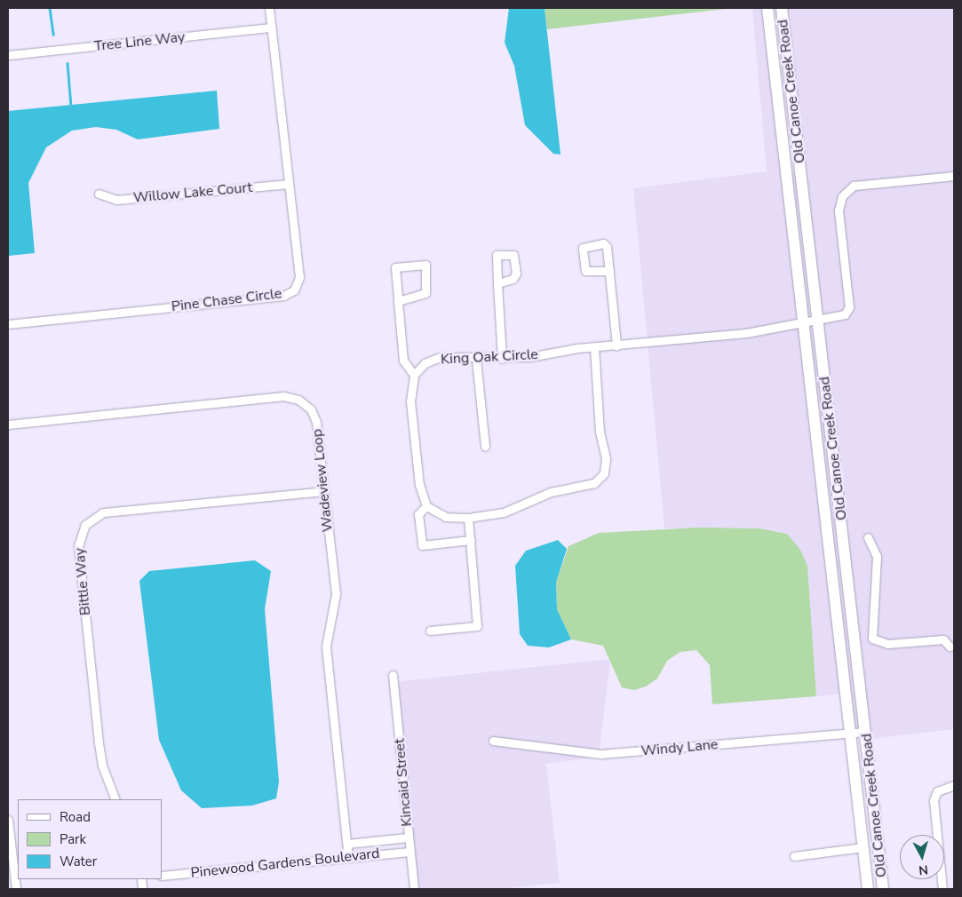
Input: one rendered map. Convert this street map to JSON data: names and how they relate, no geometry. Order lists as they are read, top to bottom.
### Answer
{
  "streets": {
    "main road": ["Old Canoe Creek Road"],
    "street": [
      "Tree Line Way",
      "Willow Lake Court",
      "Pine Chase Circle",
      "King Oak Circle",
      "Wadeview Loop",
      "Bittle Way",
      "Windy Lane",
      "Kincaid Street",
      "Pinewood Gardens Boulevard"
    ]
  },
  "crossings": [
    ["Tree Line Way", "Pine Chase Circle"],
    ["Old Canoe Creek Road", "King Oak Circle"],
    ["Old Canoe Creek Road", "Windy Lane"],
    ["Willow Lake Court", "Pine Chase Circle"],
    ["Wadeview Loop", "Bittle Way"],
    ["Wadeview Loop", "Pinewood Gardens Boulevard"],
    ["Kincaid Street", "Pinewood Gardens Boulevard"]
  ],
  "legend": ["Road", "Park", "Water"],
  "north": "bottom"
}
